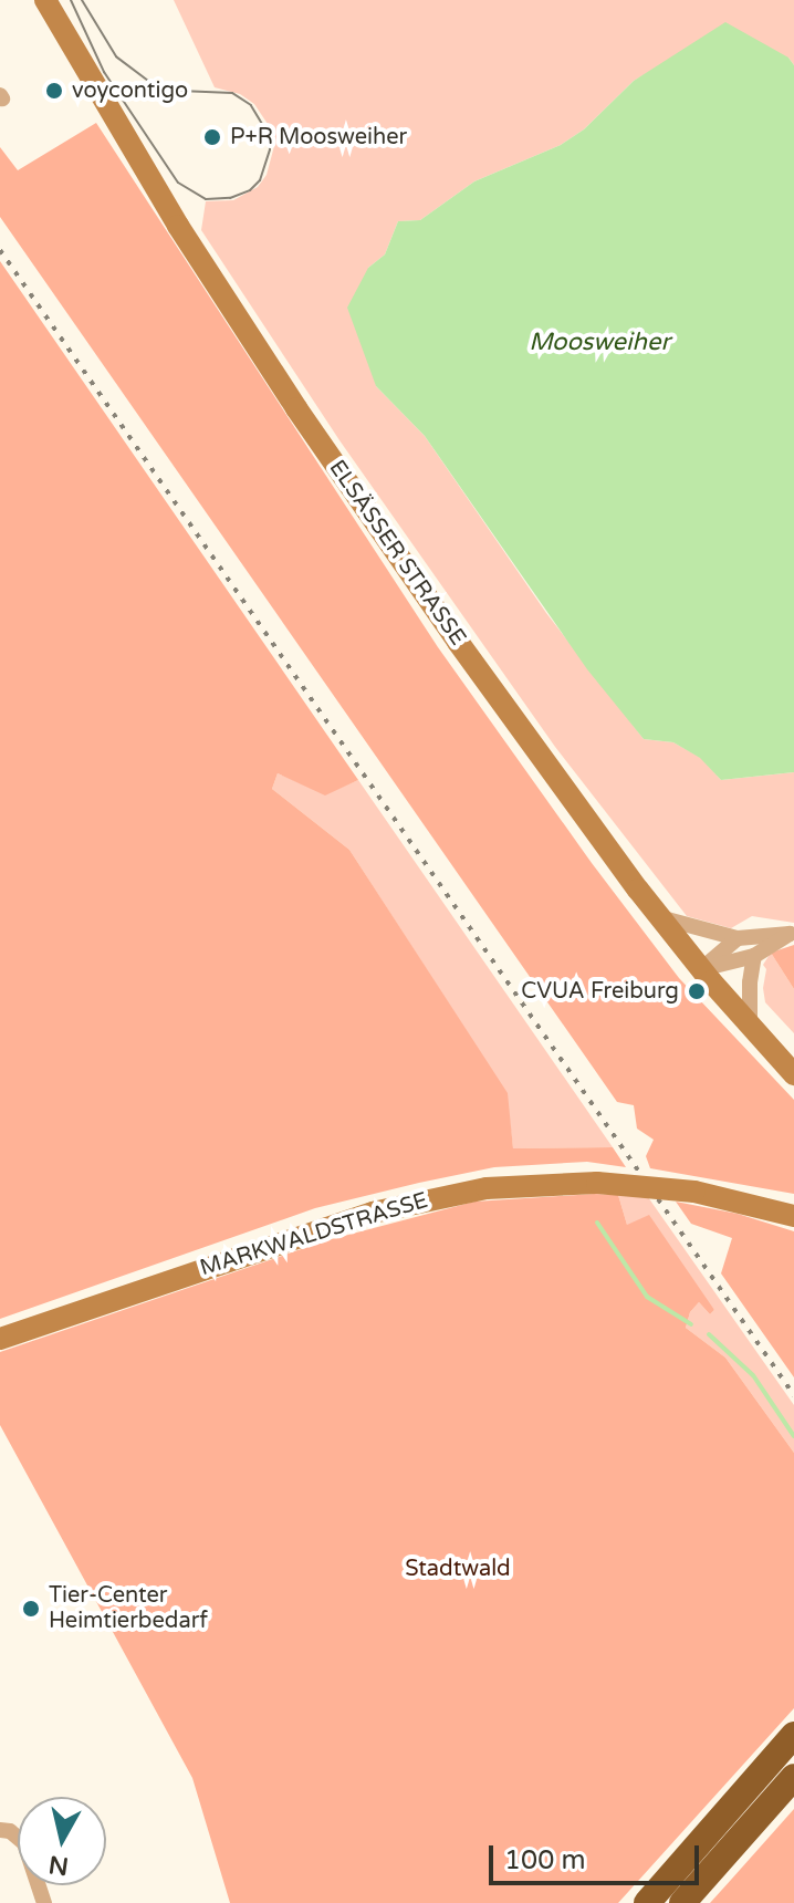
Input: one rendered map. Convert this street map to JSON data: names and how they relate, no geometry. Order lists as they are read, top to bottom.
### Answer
{
  "streets": {
    "main road": ["ELSÄSSER STRASSE", "MARKWALDSTRASSE"]
  },
  "water": ["Moosweiher"],
  "parks": ["Stadtwald"],
  "places": [
    "voycontigo",
    "P+R Moosweiher",
    "CVUA Freiburg",
    "Tier-Center Heimtierbedarf"
  ],
  "scale_bar": "100 m",
  "north": "bottom"
}
